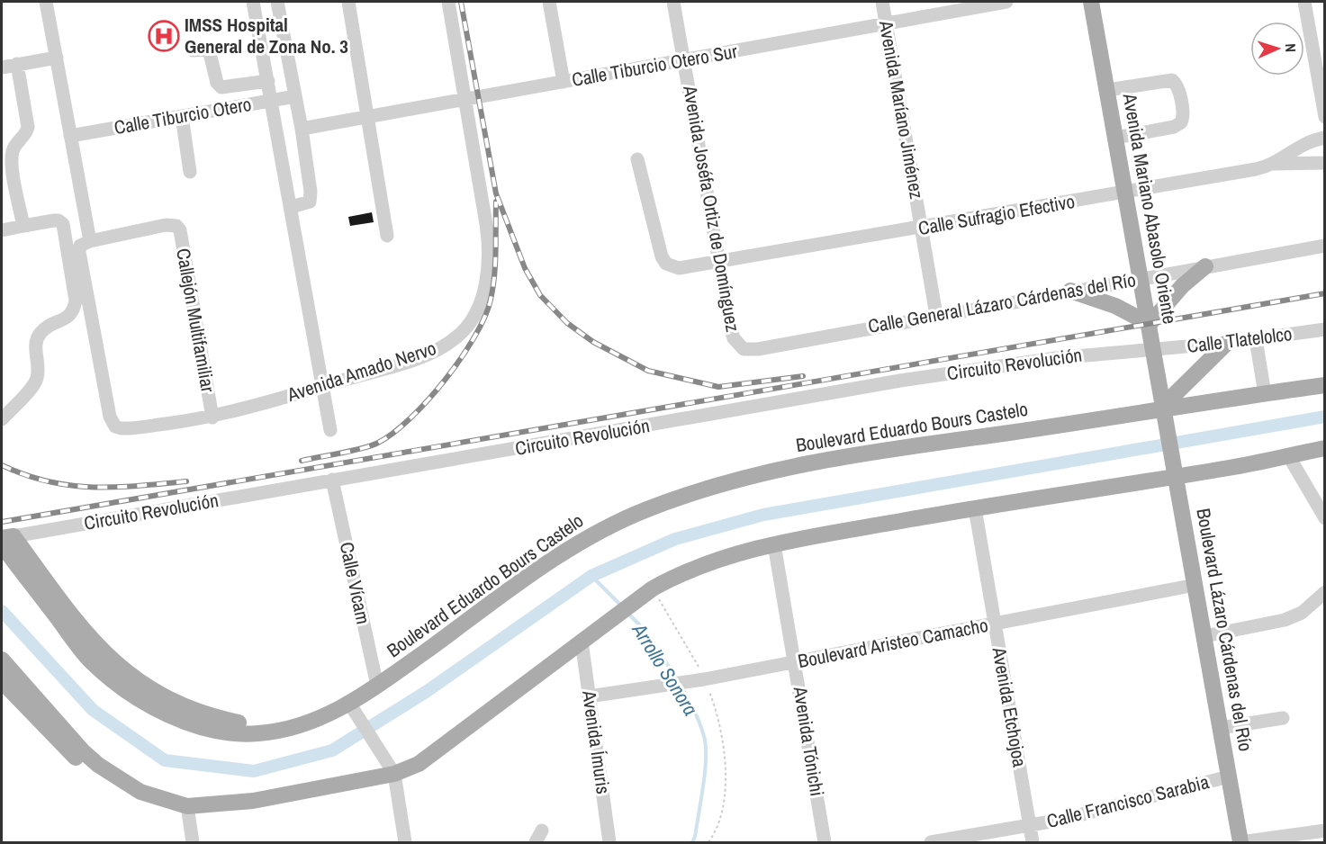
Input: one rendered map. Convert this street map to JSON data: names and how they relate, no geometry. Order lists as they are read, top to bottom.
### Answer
{
  "streets": {
    "main road": ["Avenida Mariano Abasolo Oriente", "Boulevard Eduardo Bours Castelo", "Boulevard Lázaro Cárdenas del Río"],
    "street": [
      "Calle Tiburcio Otero Sur",
      "Avenida Maríano Jiménez",
      "Calle Tiburcio Otero",
      "Avenida Joséfa Ortiz de Domínguez",
      "Calle Sufragio Efectivo",
      "Calle General Lázaro Cárdenas del Río",
      "Callejón Multifamiliar",
      "Calle Tlatelolco",
      "Circuito Revolución",
      "Avenida Amado Nervo",
      "Calle Vícam",
      "Boulevard Aristeo Camacho",
      "Avenida Etchojoa",
      "Avenida Tónichi",
      "Avenida Ímuris",
      "Calle Francisco Sarabia"
    ]
  },
  "crossings": [
    ["Calle Tiburcio Otero Sur", "Avenida Maríano Jiménez"],
    ["Calle Tiburcio Otero Sur", "Avenida Joséfa Ortiz de Domínguez"],
    ["Calle Tiburcio Otero Sur", "Avenida Amado Nervo"],
    ["Avenida Maríano Jiménez", "Calle Sufragio Efectivo"],
    ["Avenida Maríano Jiménez", "Calle General Lázaro Cárdenas del Río"],
    ["Avenida Joséfa Ortiz de Domínguez", "Calle Sufragio Efectivo"],
    ["Avenida Joséfa Ortiz de Domínguez", "Calle General Lázaro Cárdenas del Río"],
    ["Avenida Mariano Abasolo Oriente", "Calle Sufragio Efectivo"],
    ["Avenida Mariano Abasolo Oriente", "Calle General Lázaro Cárdenas del Río"],
    ["Avenida Mariano Abasolo Oriente", "Calle Tlatelolco"],
    ["Avenida Mariano Abasolo Oriente", "Circuito Revolución"],
    ["Avenida Mariano Abasolo Oriente", "Boulevard Eduardo Bours Castelo"],
    ["Avenida Mariano Abasolo Oriente", "Boulevard Lázaro Cárdenas del Río"],
    ["Callejón Multifamiliar", "Avenida Amado Nervo"],
    ["Calle Tlatelolco", "Circuito Revolución"],
    ["Circuito Revolución", "Boulevard Eduardo Bours Castelo"],
    ["Circuito Revolución", "Calle Vícam"],
    ["Boulevard Eduardo Bours Castelo", "Calle Vícam"],
    ["Boulevard Eduardo Bours Castelo", "Boulevard Lázaro Cárdenas del Río"],
    ["Boulevard Lázaro Cárdenas del Río", "Boulevard Aristeo Camacho"],
    ["Boulevard Lázaro Cárdenas del Río", "Calle Francisco Sarabia"],
    ["Boulevard Aristeo Camacho", "Avenida Etchojoa"],
    ["Boulevard Aristeo Camacho", "Avenida Tónichi"],
    ["Boulevard Aristeo Camacho", "Avenida Ímuris"],
    ["Avenida Etchojoa", "Calle Francisco Sarabia"]
  ],
  "water": ["Arrollo Sonora"],
  "places": {
    "hospital": ["IMSS Hospital General de Zona No. 3"]
  },
  "north": "right"
}
